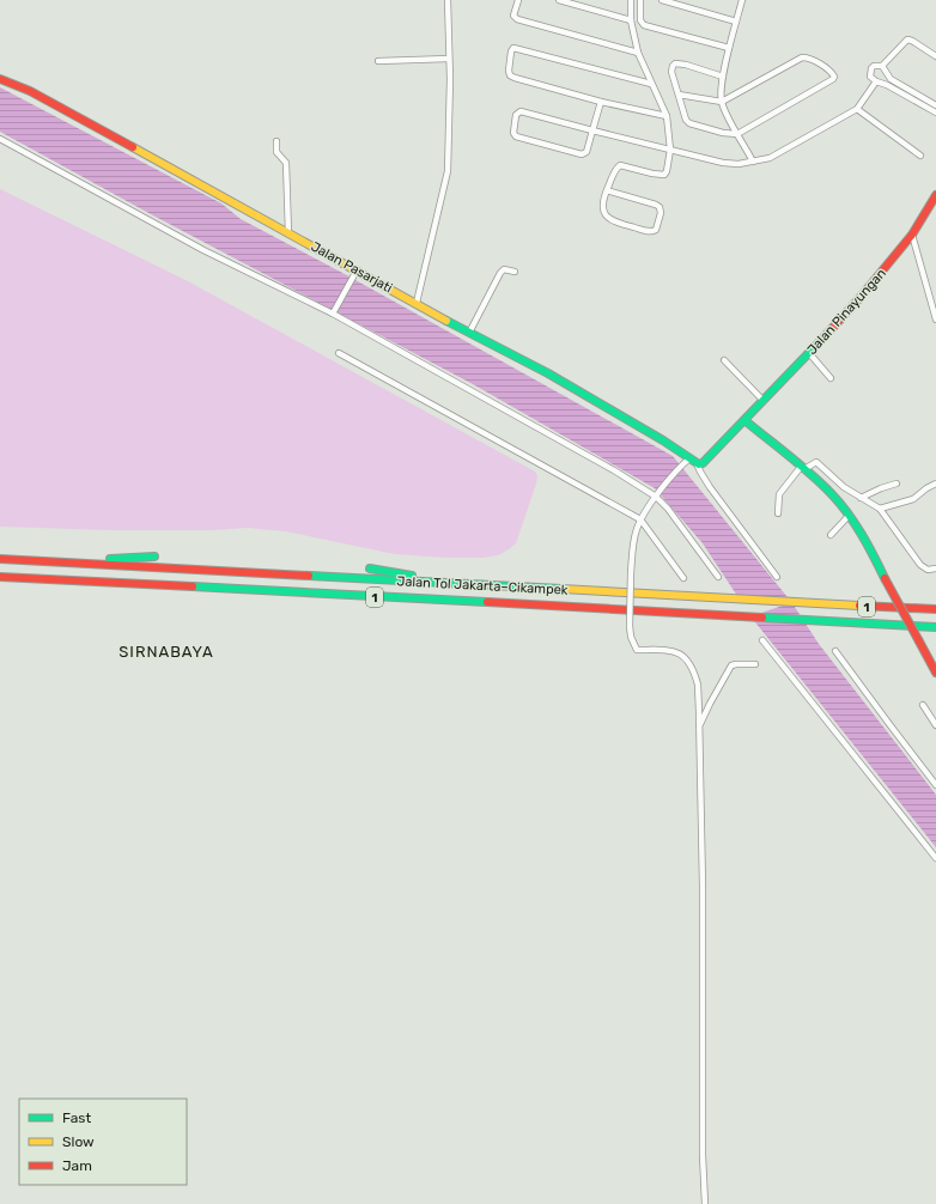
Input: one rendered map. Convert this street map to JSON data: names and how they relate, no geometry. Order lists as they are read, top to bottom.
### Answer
{
  "streets": {
    "main road": [
      "Jalan Pasarjati",
      "Jalan Pinayungan",
      "Jalan Tol Jakarta–Cikampek",
      "1"
    ]
  },
  "crossings": [
    ["Jalan Pasarjati", "Jalan Pinayungan"]
  ],
  "districts": ["SIRNABAYA"],
  "legend": ["Fast", "Slow", "Jam"]
}
